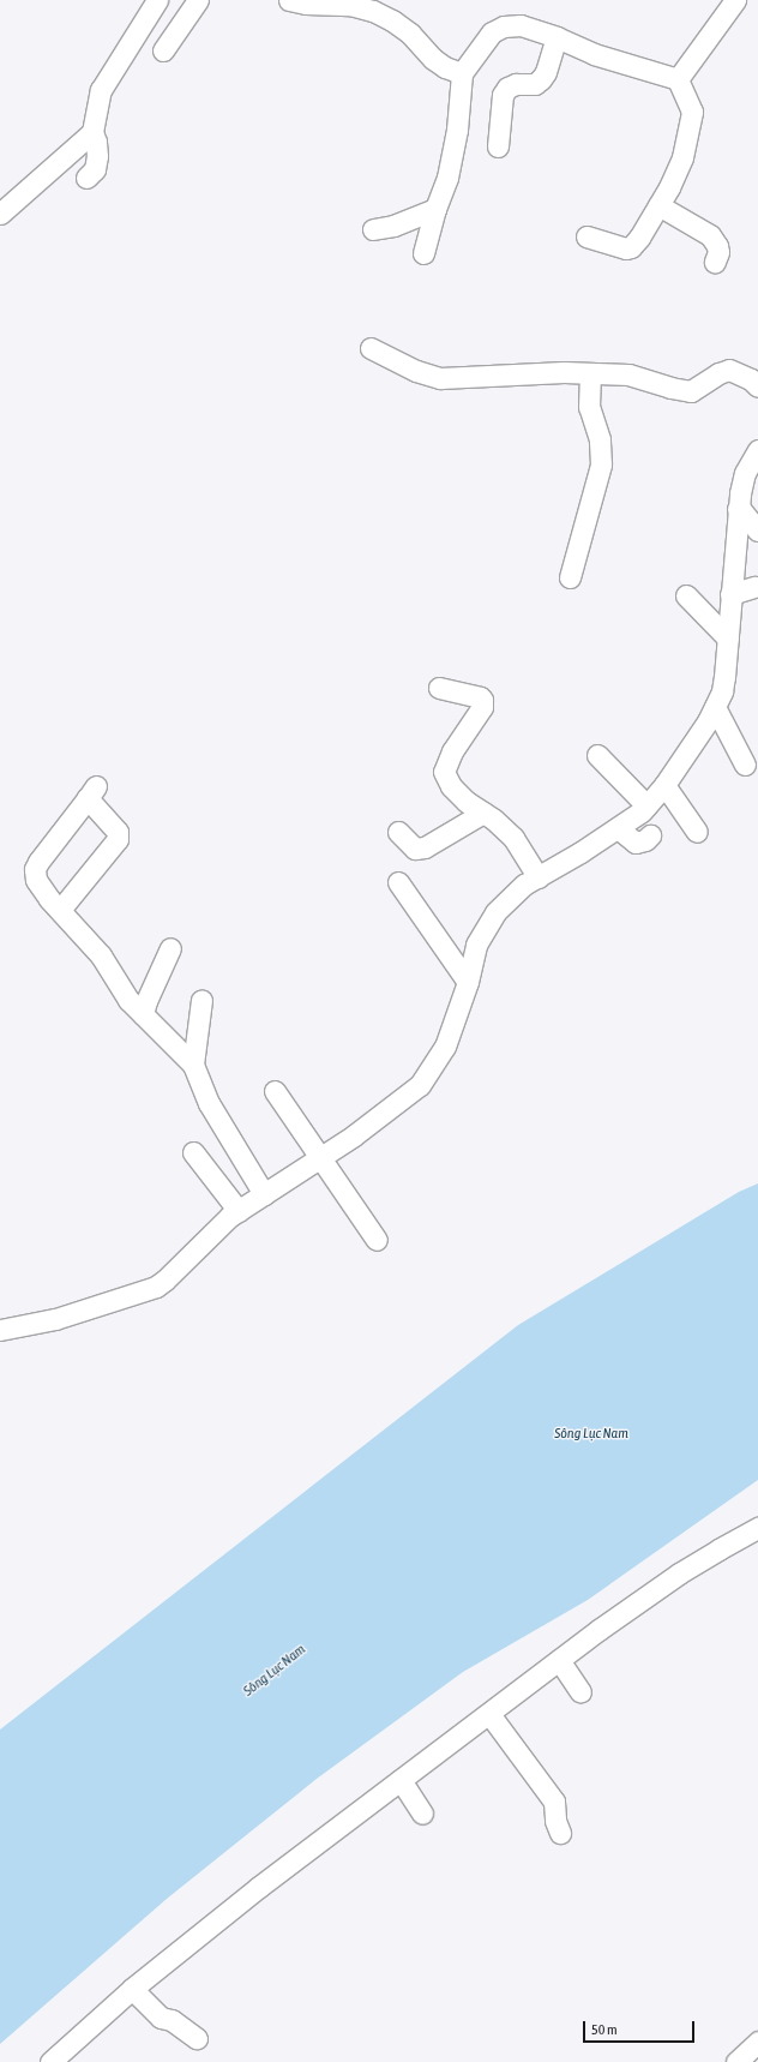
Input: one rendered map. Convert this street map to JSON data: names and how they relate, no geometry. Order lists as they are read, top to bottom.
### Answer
{
  "water": ["Sông Lục Nam"],
  "scale_bar": "50 m"
}
